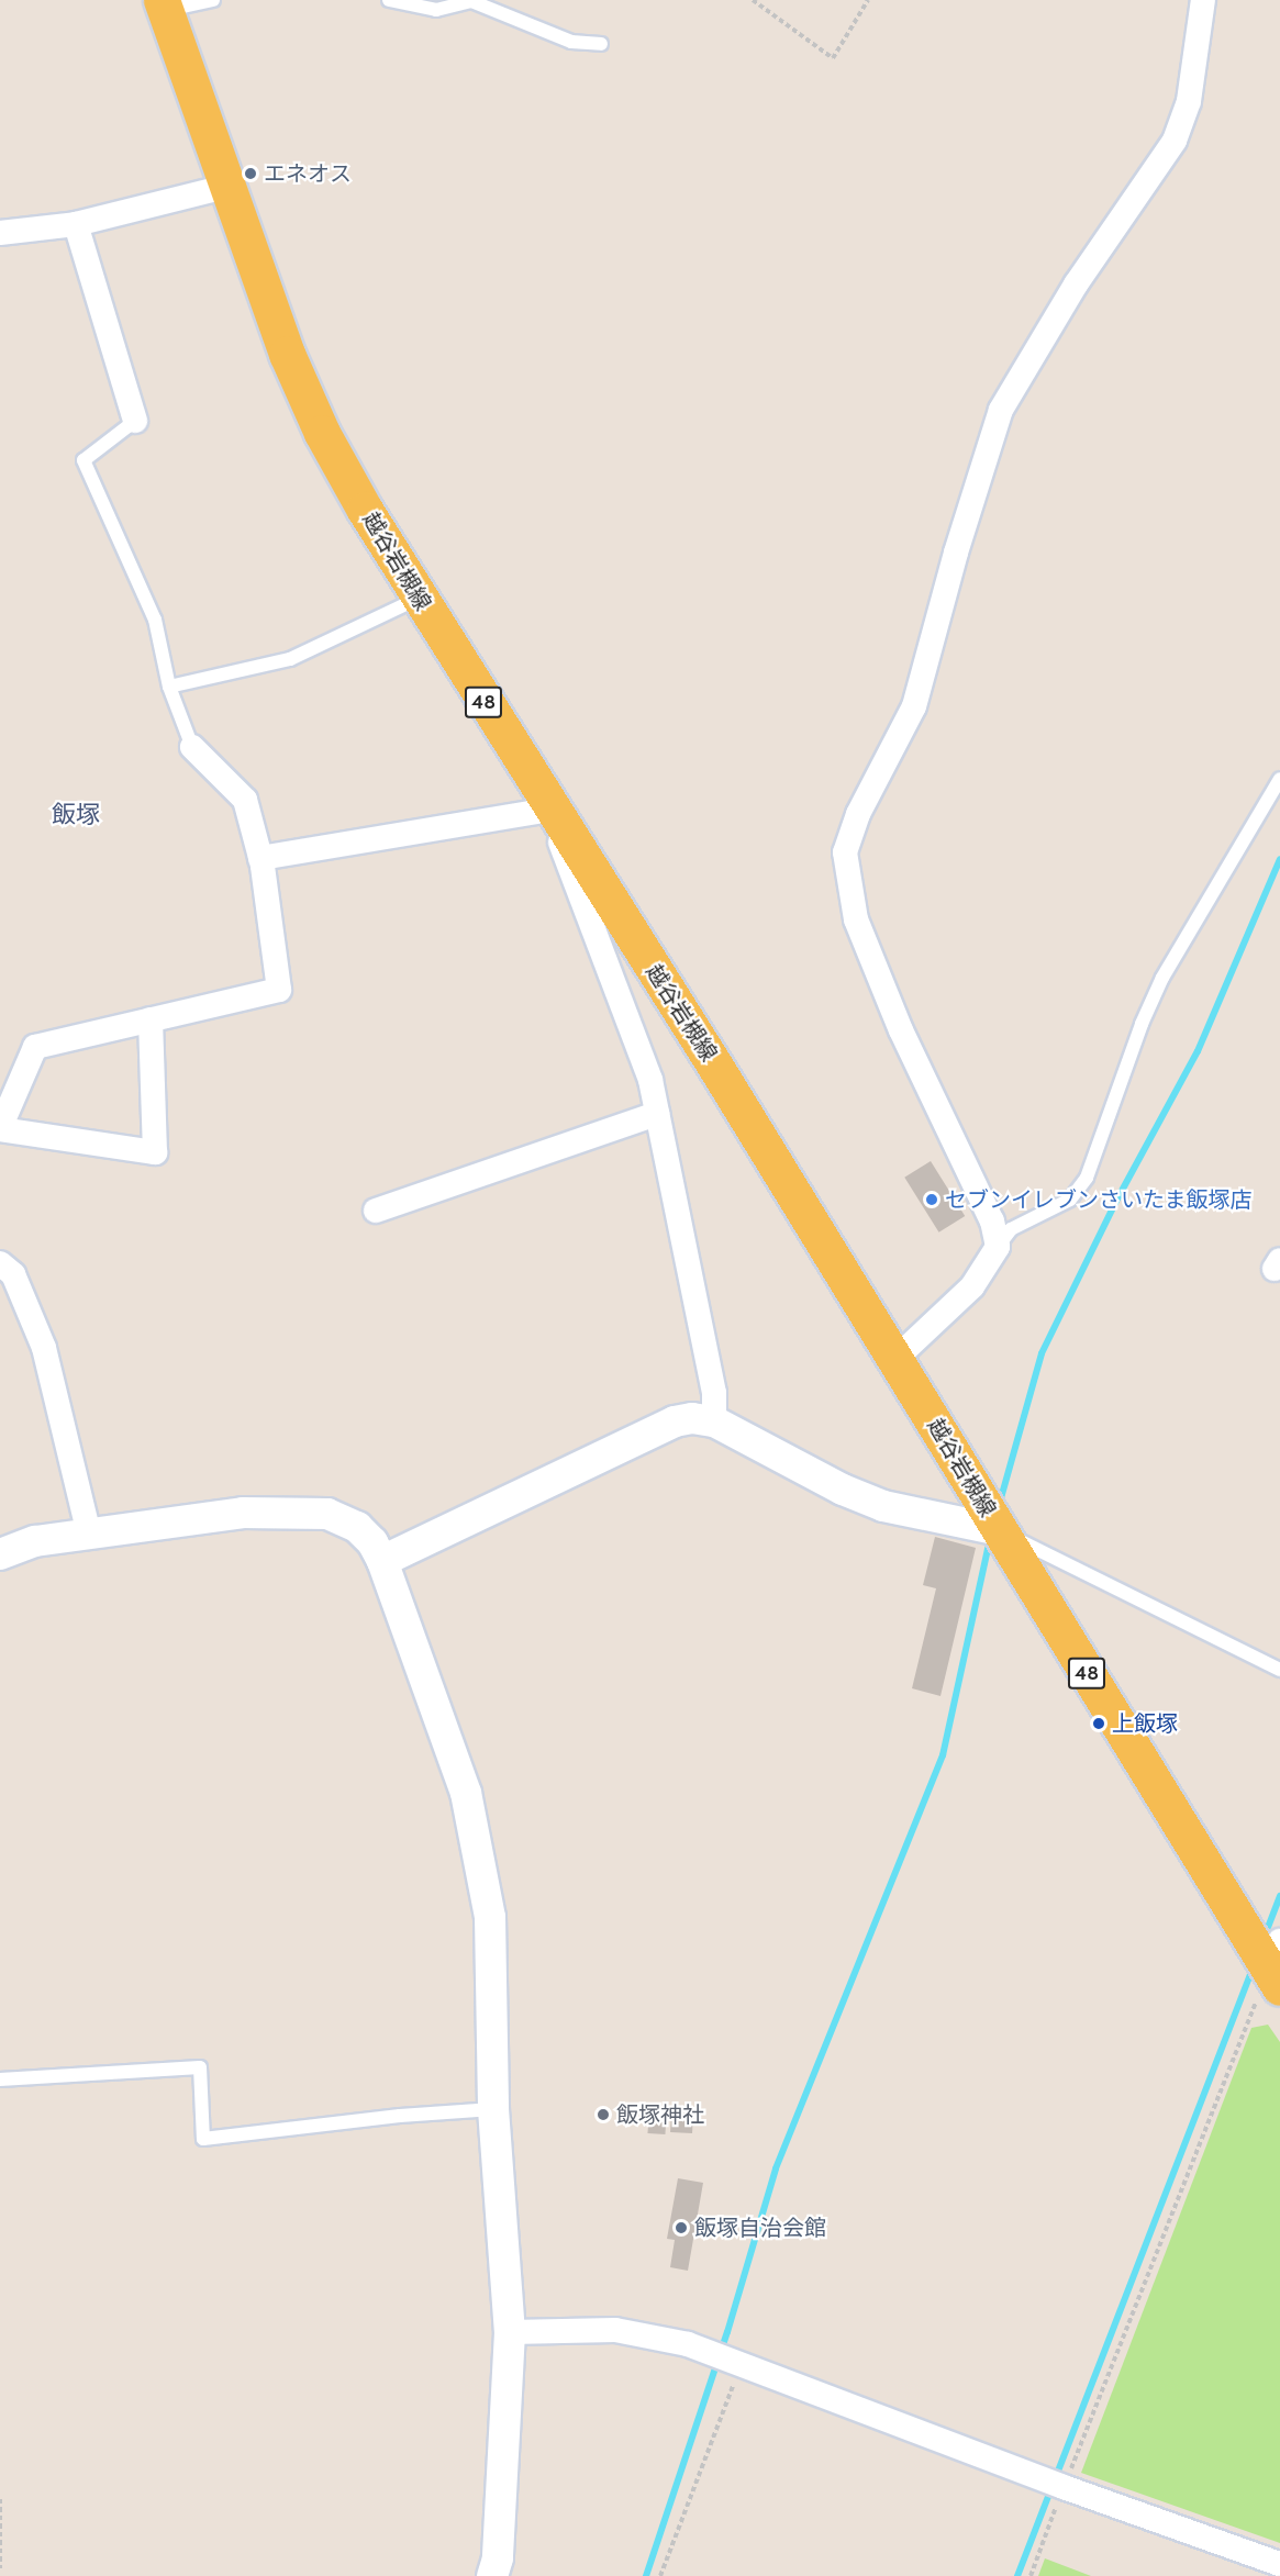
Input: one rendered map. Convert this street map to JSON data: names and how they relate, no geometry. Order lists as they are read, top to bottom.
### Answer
{
  "streets": {
    "main road": ["越谷岩槻線", "48"]
  },
  "districts": ["飯塚"],
  "places": [
    "エネオス",
    "セブンイレブンさいたま飯塚店",
    "上飯塚",
    "飯塚神社",
    "飯塚自治会館"
  ]
}
